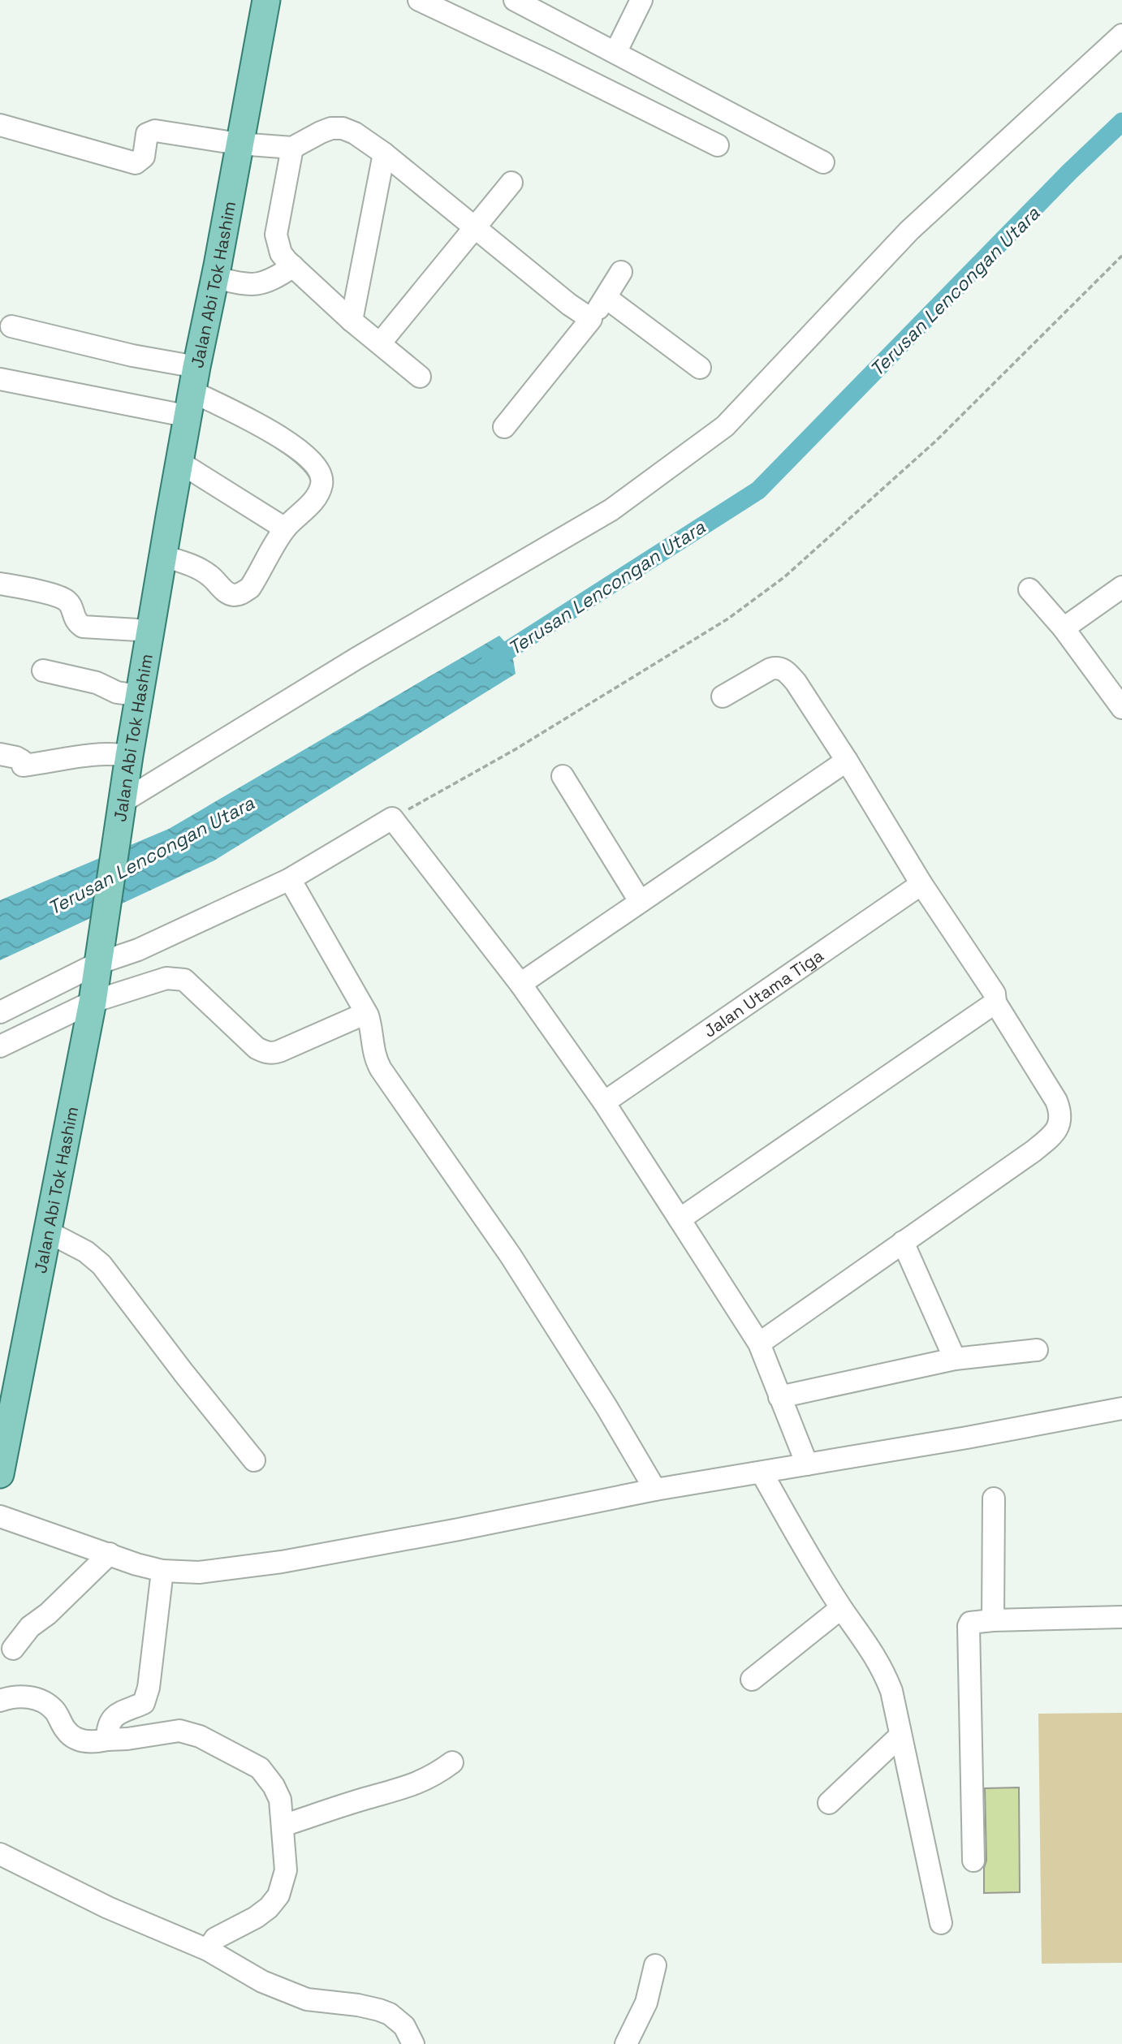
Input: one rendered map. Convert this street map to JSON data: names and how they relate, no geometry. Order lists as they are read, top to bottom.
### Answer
{
  "streets": {
    "main road": ["Jalan Abi Tok Hashim"],
    "street": ["Jalan Utama Tiga"]
  },
  "water": ["Terusan Lencongan Utara"]
}
